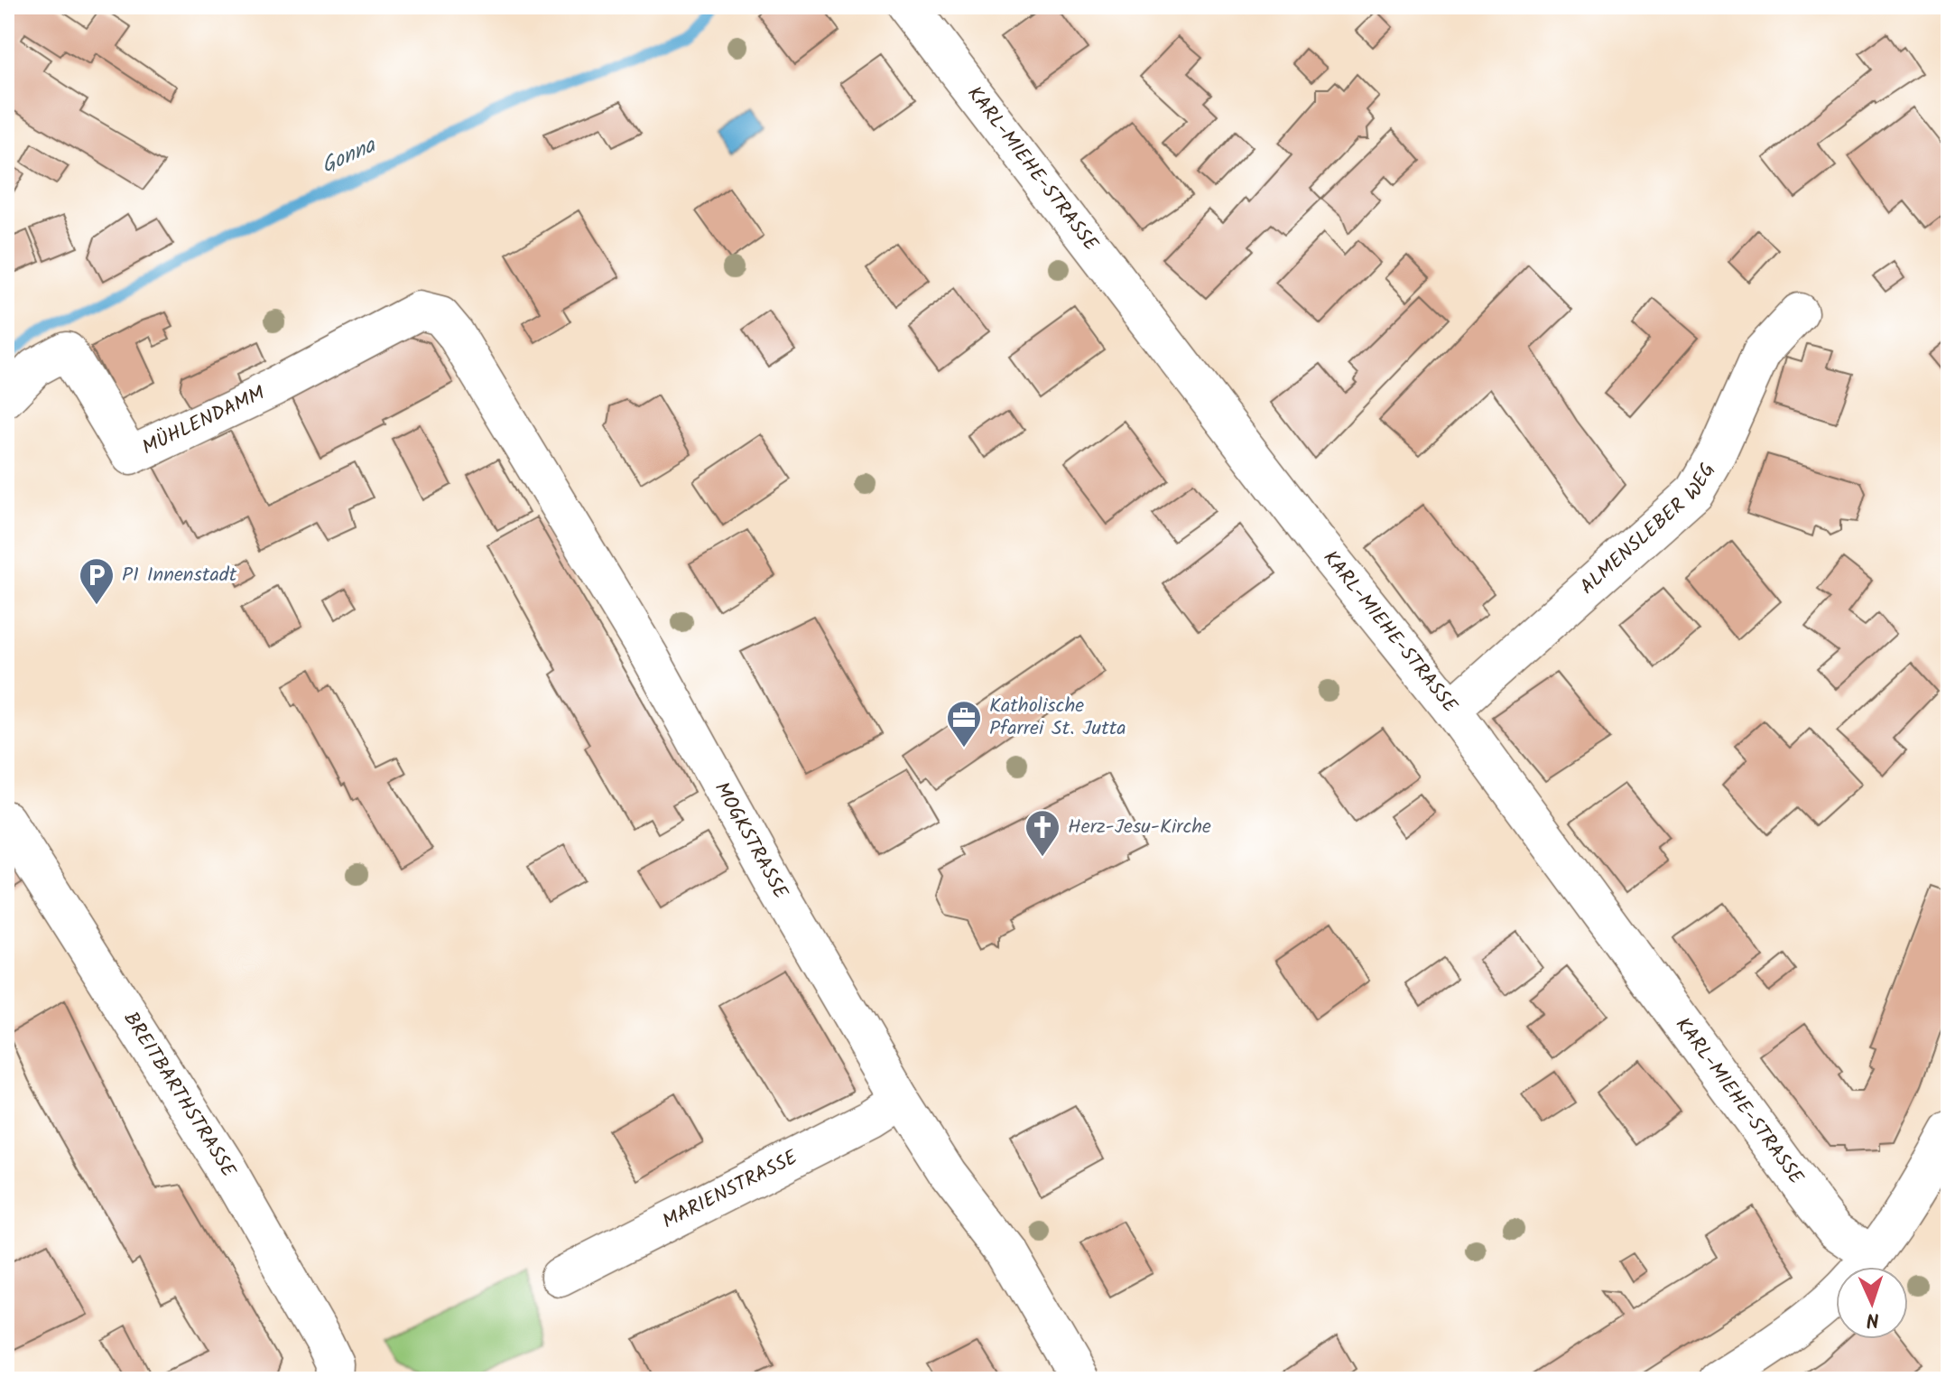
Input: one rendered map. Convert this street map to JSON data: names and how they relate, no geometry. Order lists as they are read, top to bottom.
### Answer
{
  "streets": {
    "street": [
      "KARL-MIEHE-STRASSE",
      "MÜHLENDAMM",
      "ALMENSLEBER WEG",
      "MOGKSTRASSE",
      "BREITBARTHSTRASSE",
      "MARIENSTRASSE"
    ]
  },
  "crossings": [
    ["KARL-MIEHE-STRASSE", "ALMENSLEBER WEG"],
    ["MÜHLENDAMM", "MOGKSTRASSE"],
    ["MOGKSTRASSE", "MARIENSTRASSE"]
  ],
  "water": ["Gonna"],
  "places": {
    "parking": ["P1 Innenstadt"],
    "office": ["Katholische Pfarrei St. Jutta"],
    "church": ["Herz-Jesu-Kirche"]
  },
  "north": "bottom"
}
